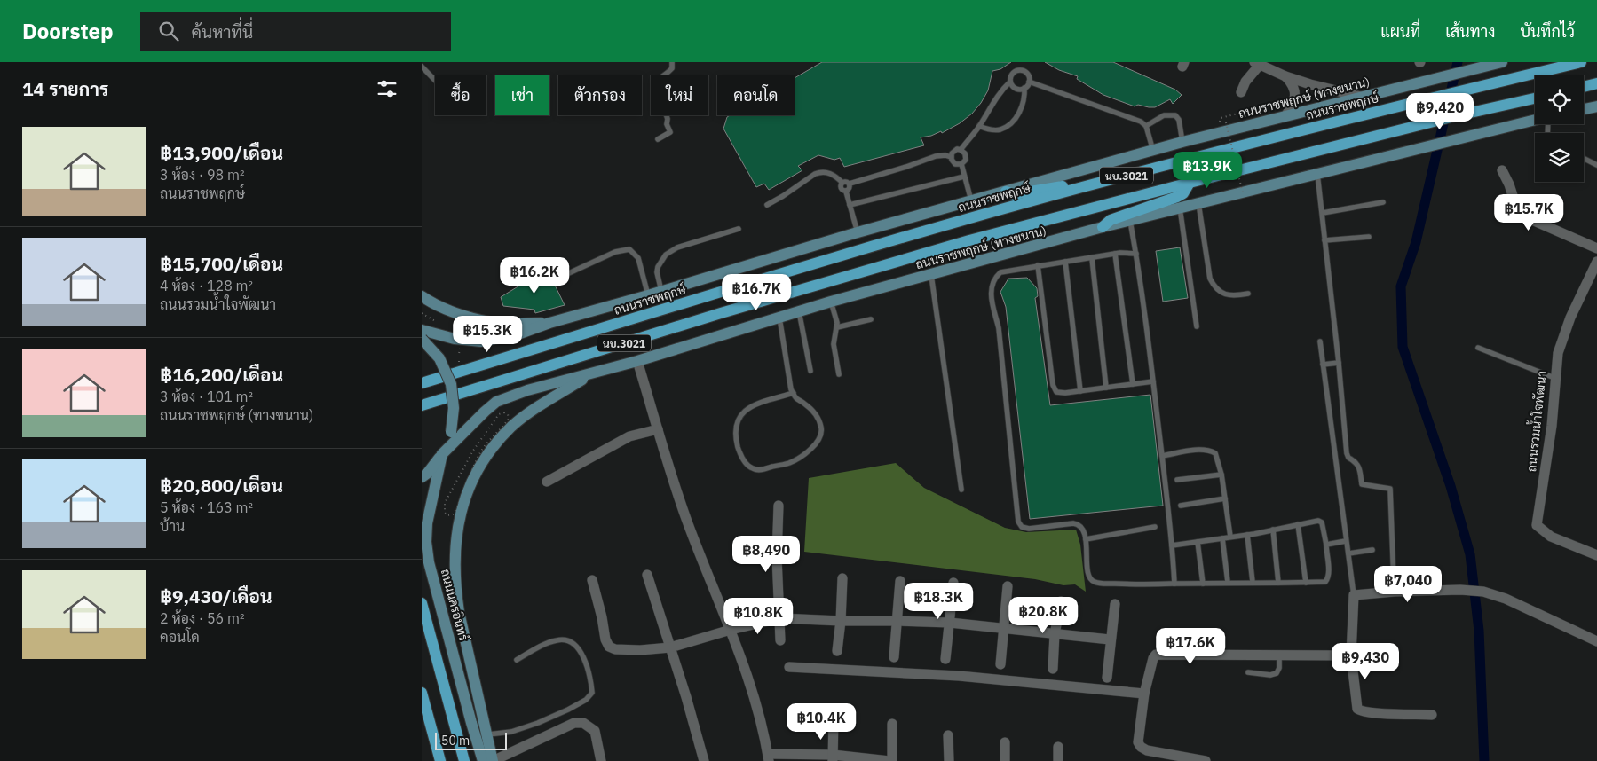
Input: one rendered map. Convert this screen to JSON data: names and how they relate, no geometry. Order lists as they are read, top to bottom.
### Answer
{
  "streets": {
    "main road": [
      "ถนนราชพฤกษ์ (ทางขนาน)",
      "ถนนราชพฤกษ์",
      "นบ.3021",
      "ถนนนครอินทร์"
    ],
    "street": ["ถนนรวมน้ำใจพัฒนา"]
  },
  "crossings": [
    ["ถนนราชพฤกษ์ (ทางขนาน)", "ถนนนครอินทร์"]
  ],
  "scale_bar": "50 m",
  "page": {
    "header": "Doorstep",
    "search": "ค้นหาที่นี่",
    "nav": ["แผนที่", "เส้นทาง", "บันทึกไว้"],
    "heading": "14 รายการ",
    "chip": [
      "ซื้อ",
      "เช่า",
      "ตัวกรอง",
      "ใหม่",
      "คอนโด"
    ],
    "price": [
      "฿9,420",
      "฿13.9K",
      "฿15.7K",
      "฿16.2K",
      "฿16.7K",
      "฿15.3K",
      "฿8,490",
      "฿7,040",
      "฿18.3K",
      "฿20.8K",
      "฿10.8K",
      "฿17.6K",
      "฿9,430",
      "฿10.4K"
    ],
    "list": [
      {
        "name": "฿13,900/เดือน",
        "note": "3 ห้อง · 98 m² · ถนนราชพฤกษ์"
      },
      {
        "name": "฿15,700/เดือน",
        "note": "4 ห้อง · 128 m² · ถนนรวมน้ำใจพัฒนา"
      },
      {
        "name": "฿16,200/เดือน",
        "note": "3 ห้อง · 101 m² · ถนนราชพฤกษ์ (ทางขนาน)"
      },
      {
        "name": "฿20,800/เดือน",
        "note": "5 ห้อง · 163 m² · บ้าน"
      },
      {
        "name": "฿9,430/เดือน",
        "note": "2 ห้อง · 56 m² · คอนโด"
      }
    ],
    "scale": "50 m"
  }
}
